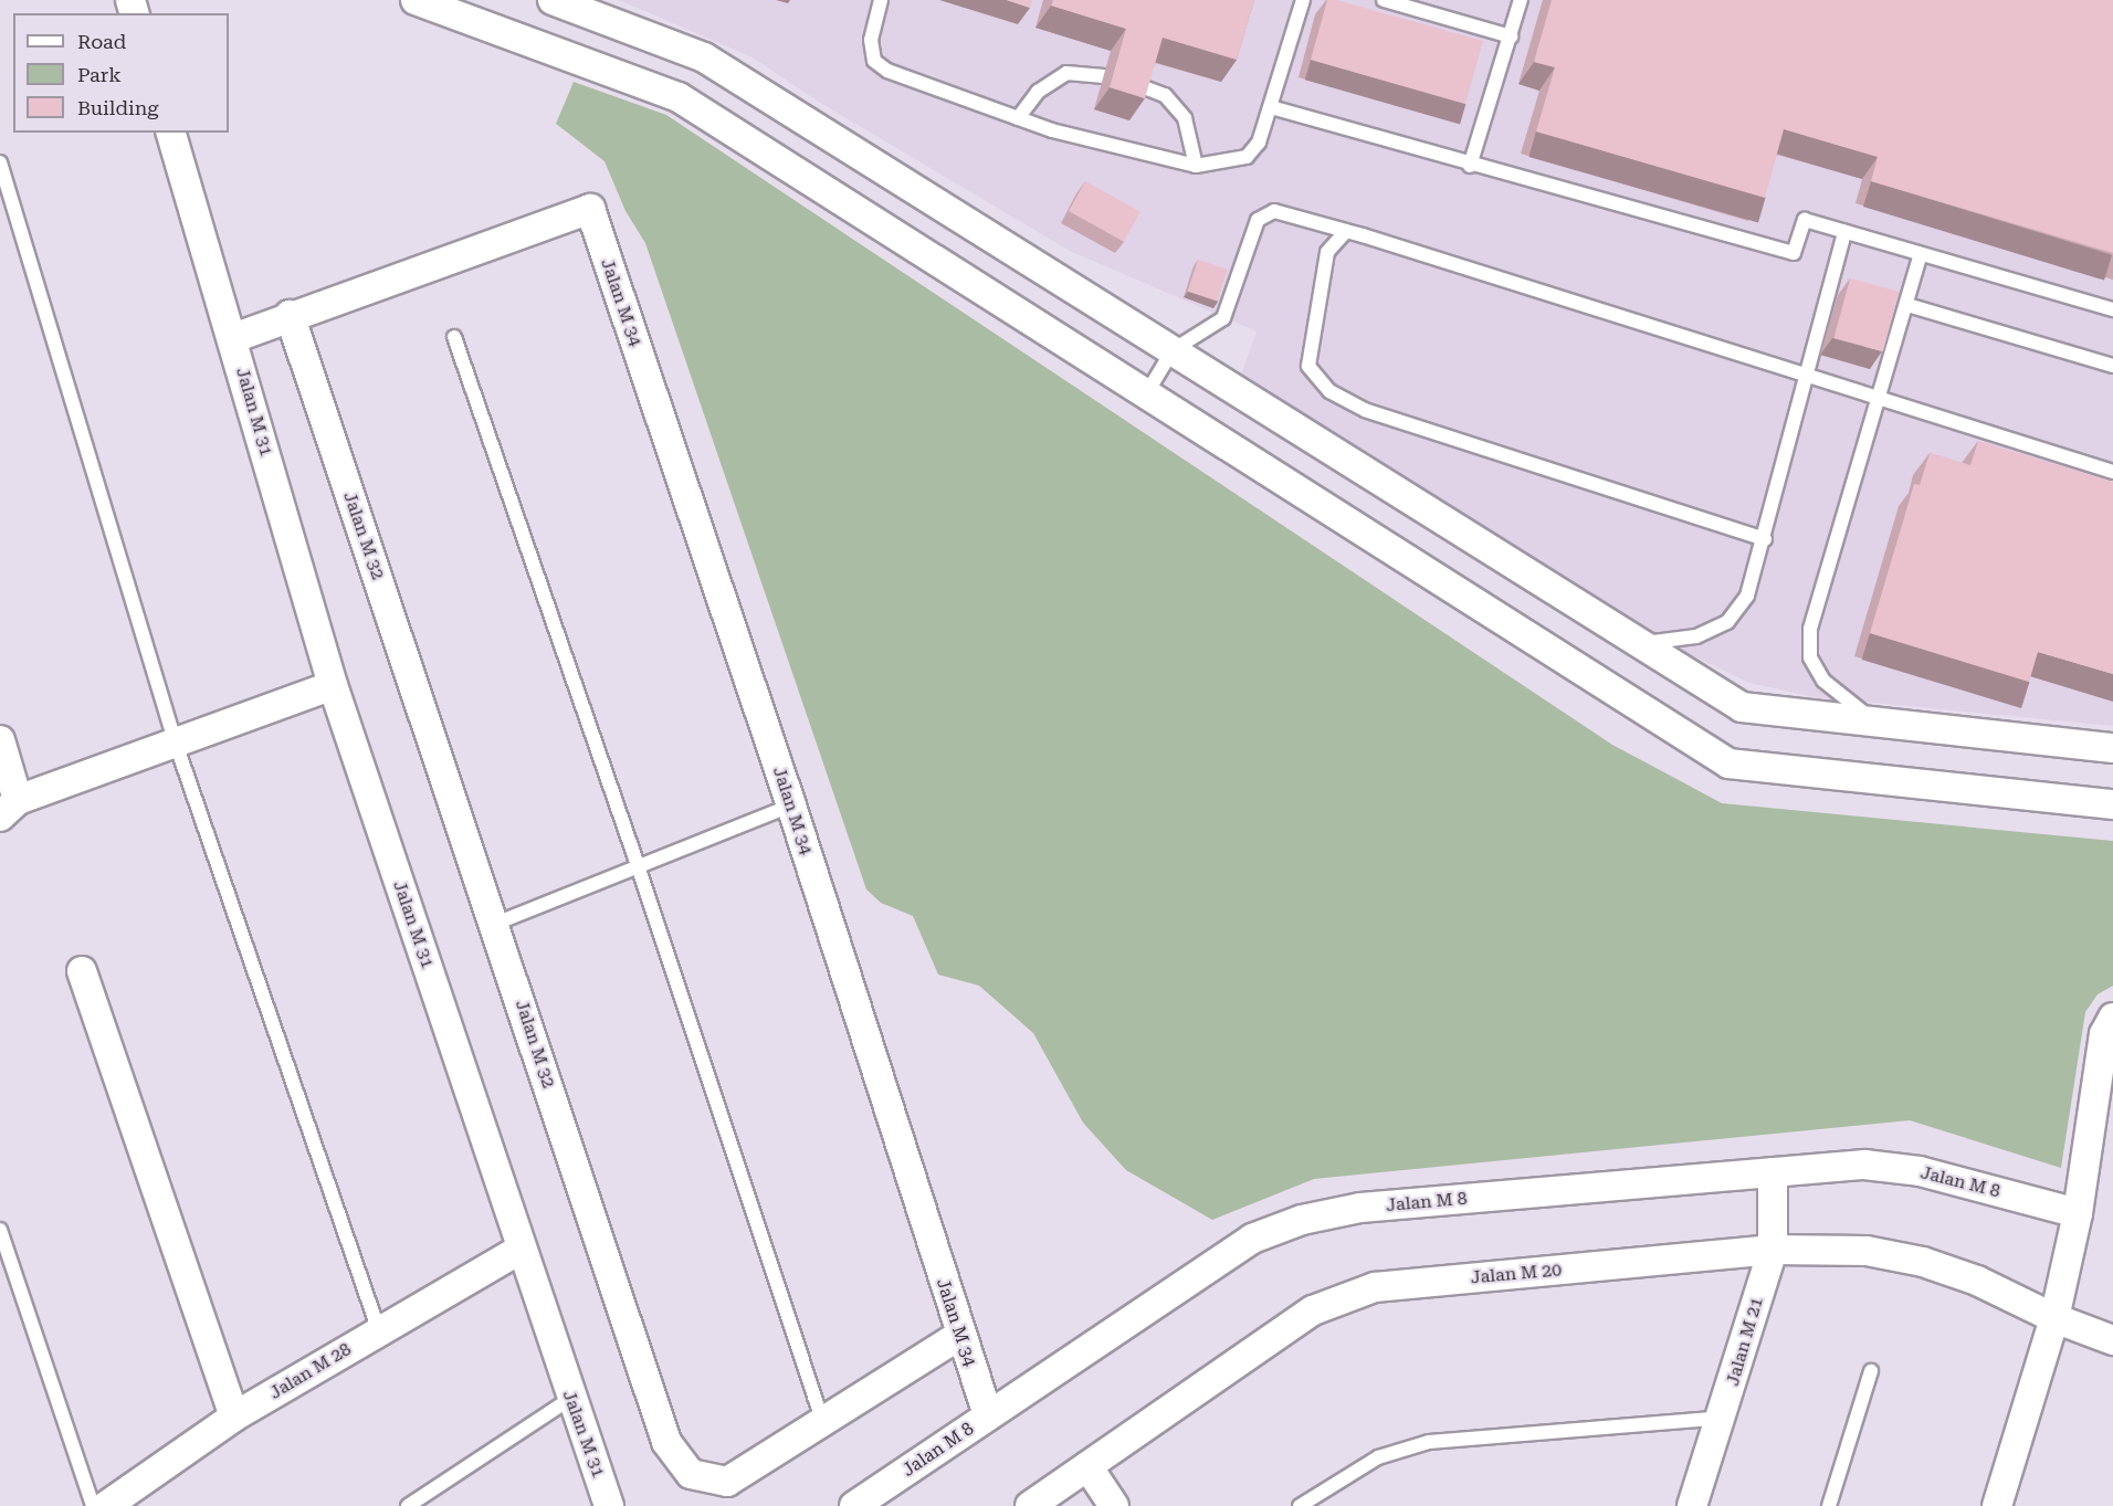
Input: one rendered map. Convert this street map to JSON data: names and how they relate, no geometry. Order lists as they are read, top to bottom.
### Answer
{
  "streets": {
    "street": [
      "Jalan M 34",
      "Jalan M 31",
      "Jalan M 32",
      "Jalan M 8",
      "Jalan M 20",
      "Jalan M 21",
      "Jalan M 28"
    ]
  },
  "crossings": [
    ["Jalan M 34", "Jalan M 32"],
    ["Jalan M 34", "Jalan M 8"],
    ["Jalan M 31", "Jalan M 28"],
    ["Jalan M 8", "Jalan M 21"],
    ["Jalan M 20", "Jalan M 21"]
  ],
  "legend": ["Road", "Park", "Building"]
}
